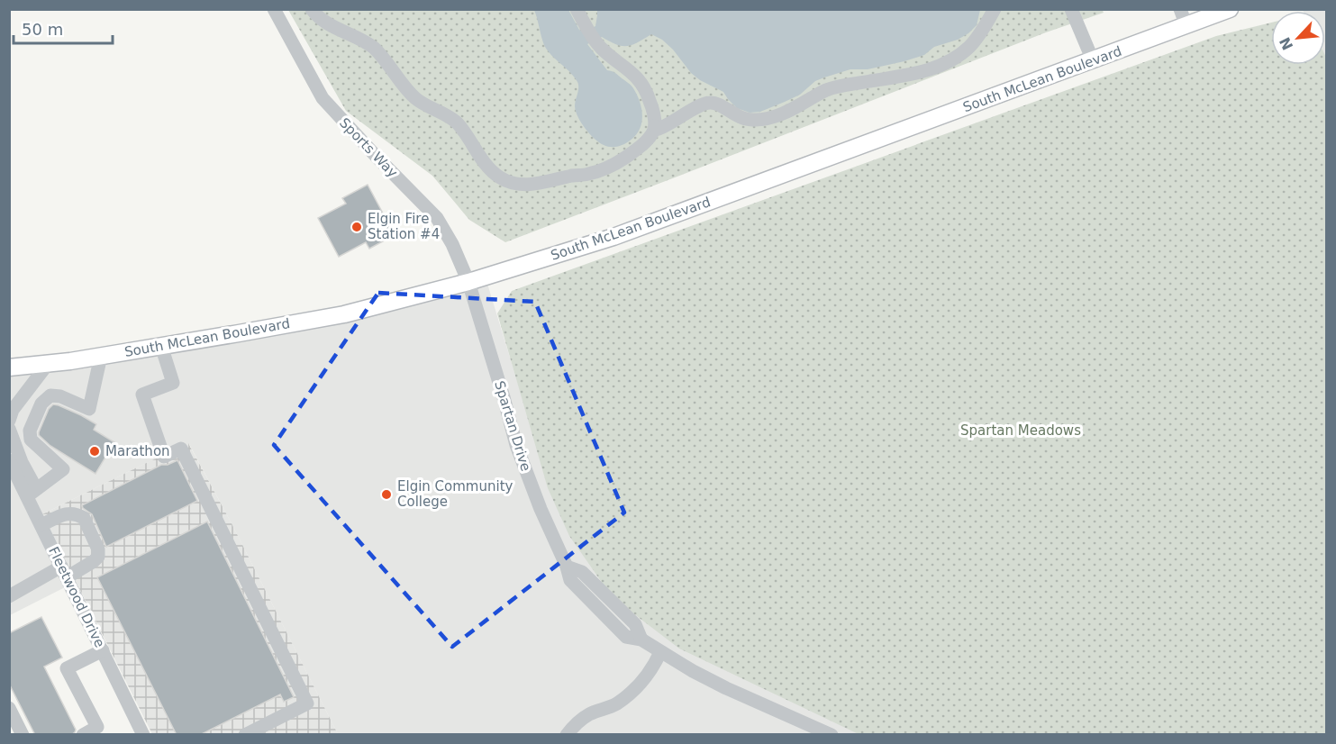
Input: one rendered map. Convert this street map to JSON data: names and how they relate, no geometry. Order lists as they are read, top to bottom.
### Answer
{
  "streets": {
    "main road": ["South McLean Boulevard"],
    "street": ["Sports Way", "Spartan Drive", "Fleetwood Drive"]
  },
  "crossings": [
    ["South McLean Boulevard", "Sports Way"],
    ["South McLean Boulevard", "Spartan Drive"],
    ["Sports Way", "Spartan Drive"]
  ],
  "parks": ["Spartan Meadows"],
  "places": ["Elgin Fire Station #4", "Marathon", "Elgin Community College"],
  "scale_bar": "50 m",
  "north": "bottom left"
}
